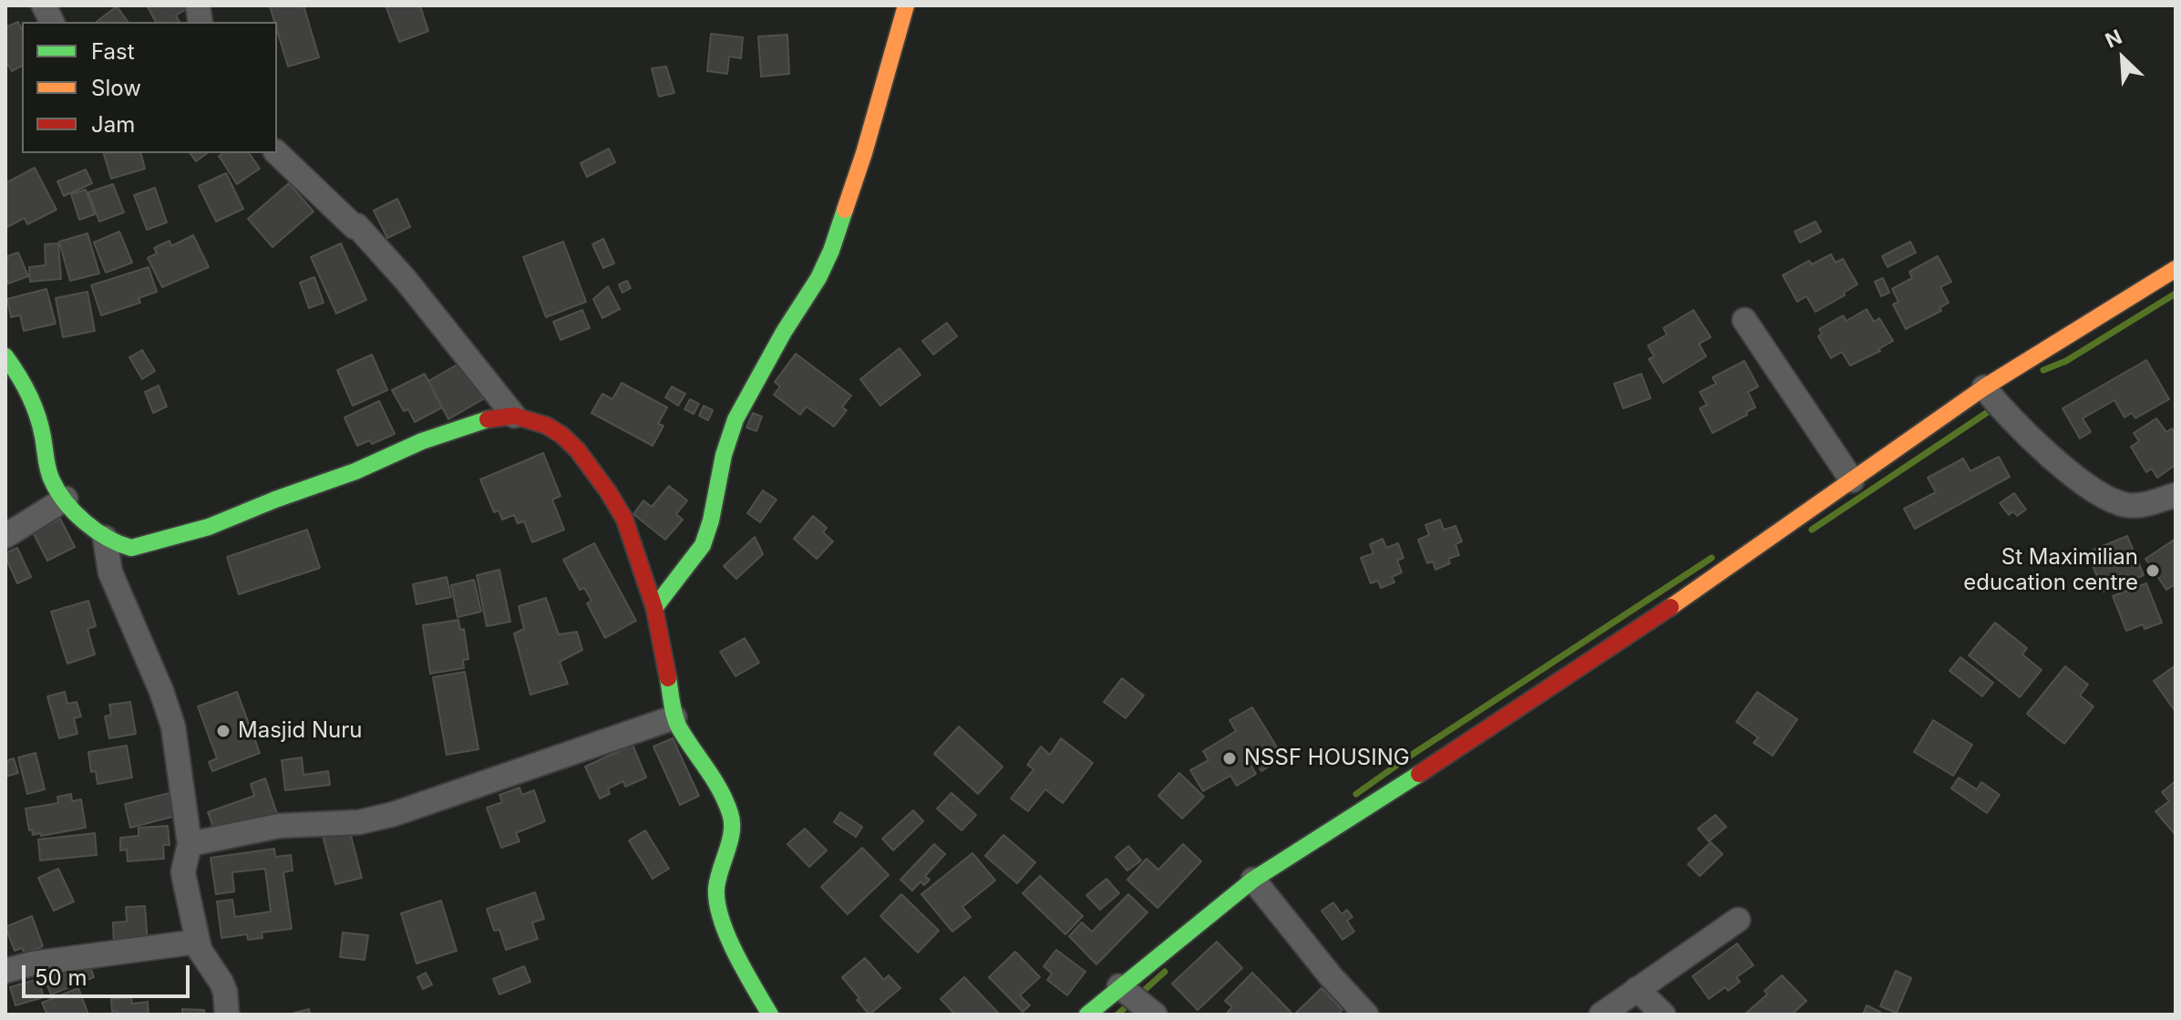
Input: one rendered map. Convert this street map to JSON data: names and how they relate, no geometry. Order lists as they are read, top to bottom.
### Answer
{
  "places": ["St Maximilian education centre", "Masjid Nuru", "NSSF HOUSING"],
  "legend": ["Fast", "Slow", "Jam"],
  "scale_bar": "50 m",
  "north": "top left"
}
